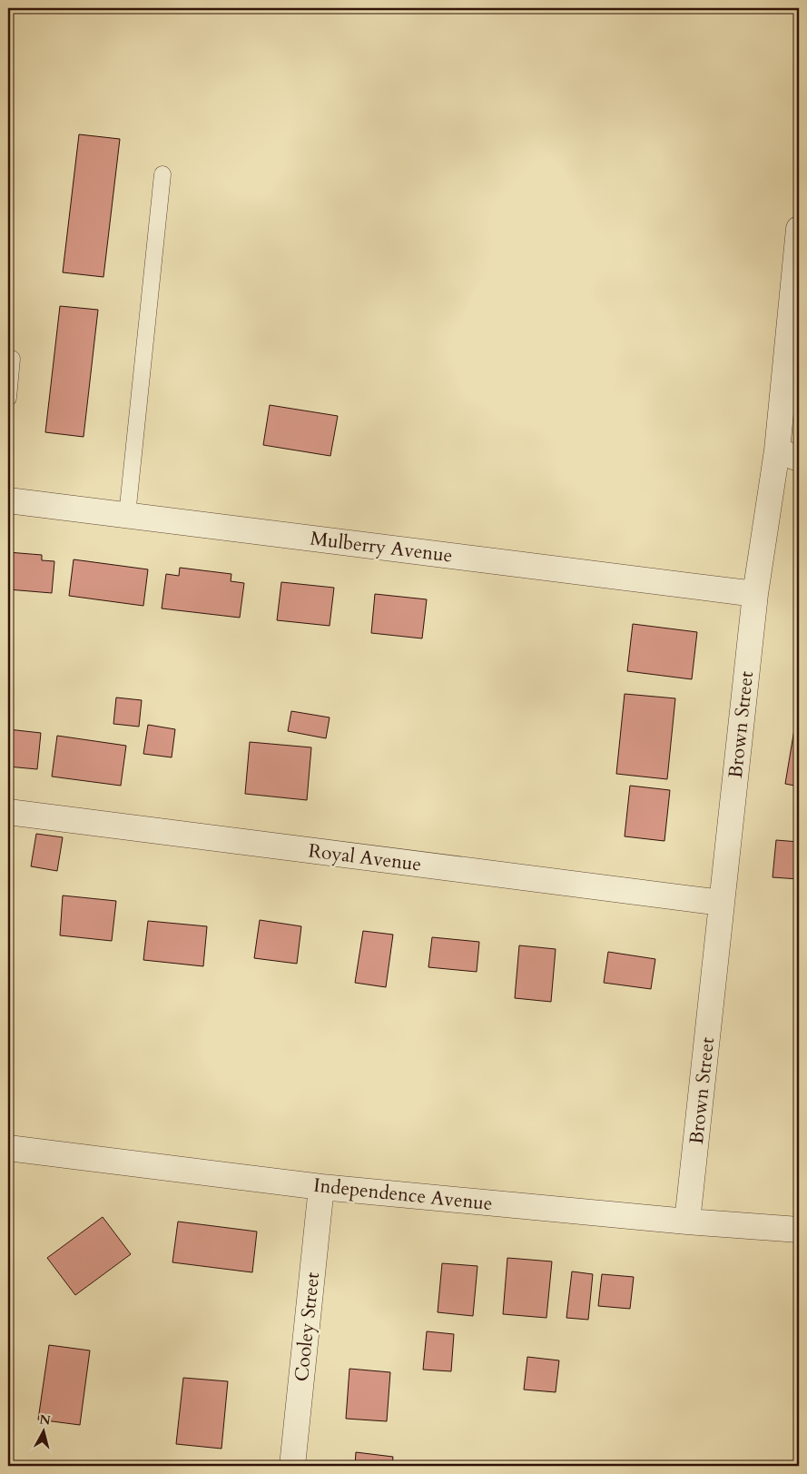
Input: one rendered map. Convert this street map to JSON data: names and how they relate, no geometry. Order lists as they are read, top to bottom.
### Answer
{
  "streets": {
    "street": [
      "Mulberry Avenue",
      "Brown Street",
      "Royal Avenue",
      "Independence Avenue",
      "Cooley Street"
    ]
  },
  "crossings": [
    ["Mulberry Avenue", "Brown Street"],
    ["Brown Street", "Royal Avenue"],
    ["Brown Street", "Independence Avenue"],
    ["Independence Avenue", "Cooley Street"]
  ],
  "north": "top"
}
